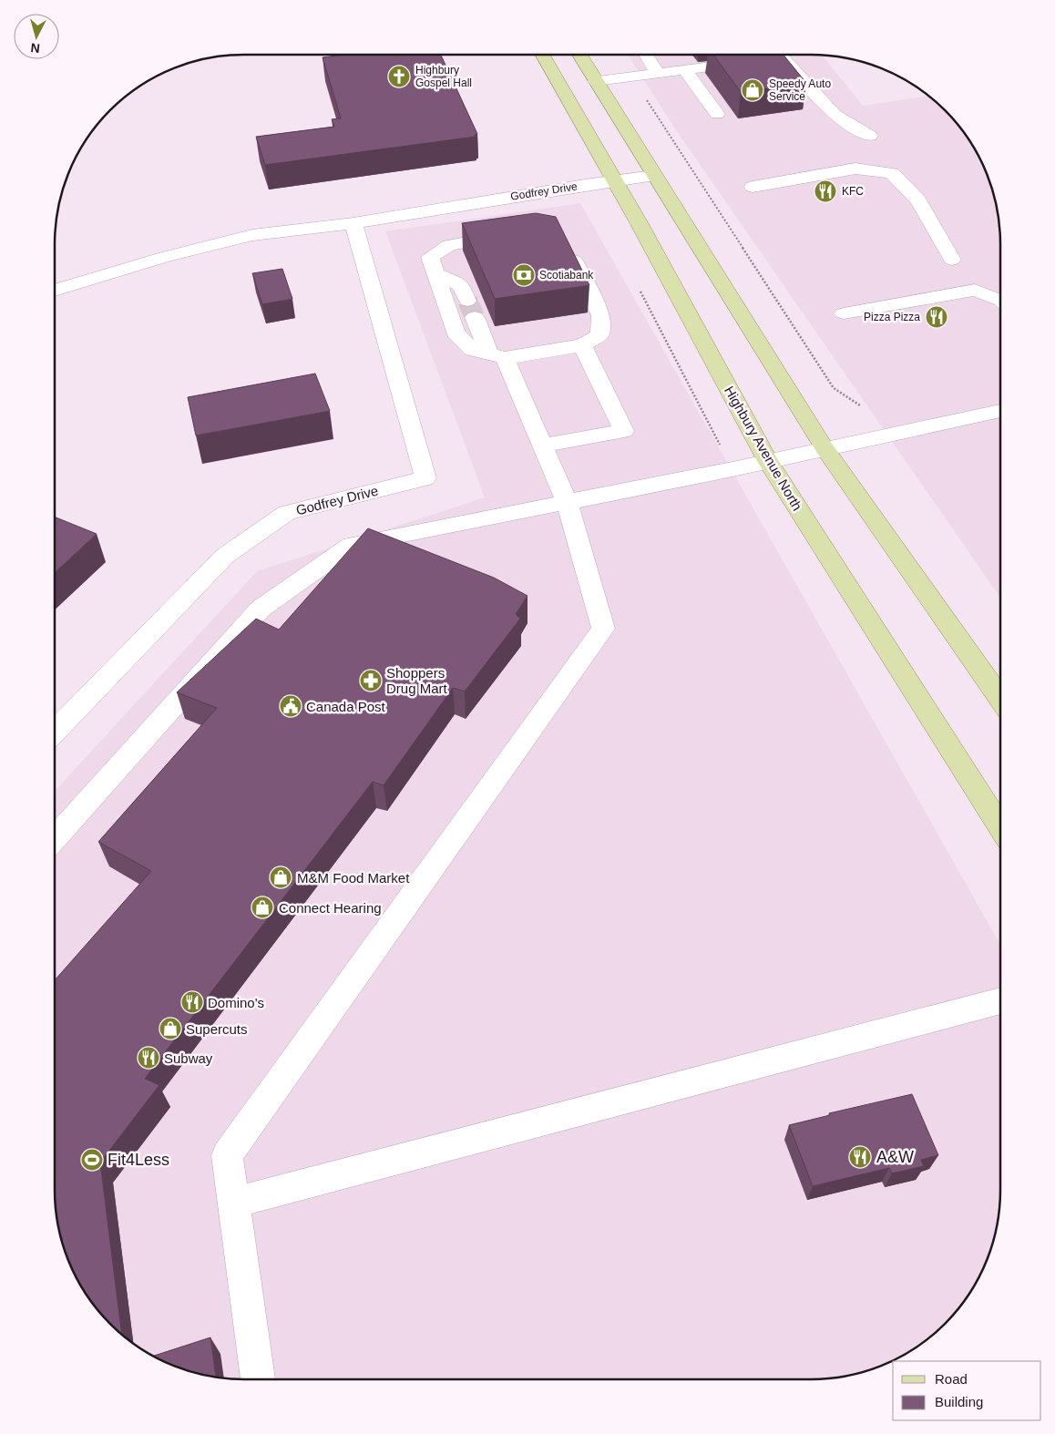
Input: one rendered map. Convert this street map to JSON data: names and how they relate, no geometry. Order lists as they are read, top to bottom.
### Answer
{
  "streets": {
    "main road": ["Highbury Avenue North"],
    "street": ["Godfrey Drive"]
  },
  "crossings": [
    ["Godfrey Drive", "Highbury Avenue North"]
  ],
  "places": {
    "church": ["Highbury Gospel Hall"],
    "shop": [
      "Speedy Auto Service",
      "M&M Food Market",
      "Connect Hearing",
      "Supercuts"
    ],
    "restaurant": [
      "KFC",
      "Pizza Pizza",
      "Domino's",
      "Subway",
      "A&W"
    ],
    "bank": ["Scotiabank"],
    "pharmacy": ["Shoppers Drug Mart"],
    "public building": ["Canada Post"],
    "sports": ["Fit4Less"]
  },
  "legend": ["Road", "Building"],
  "north": "bottom"
}
